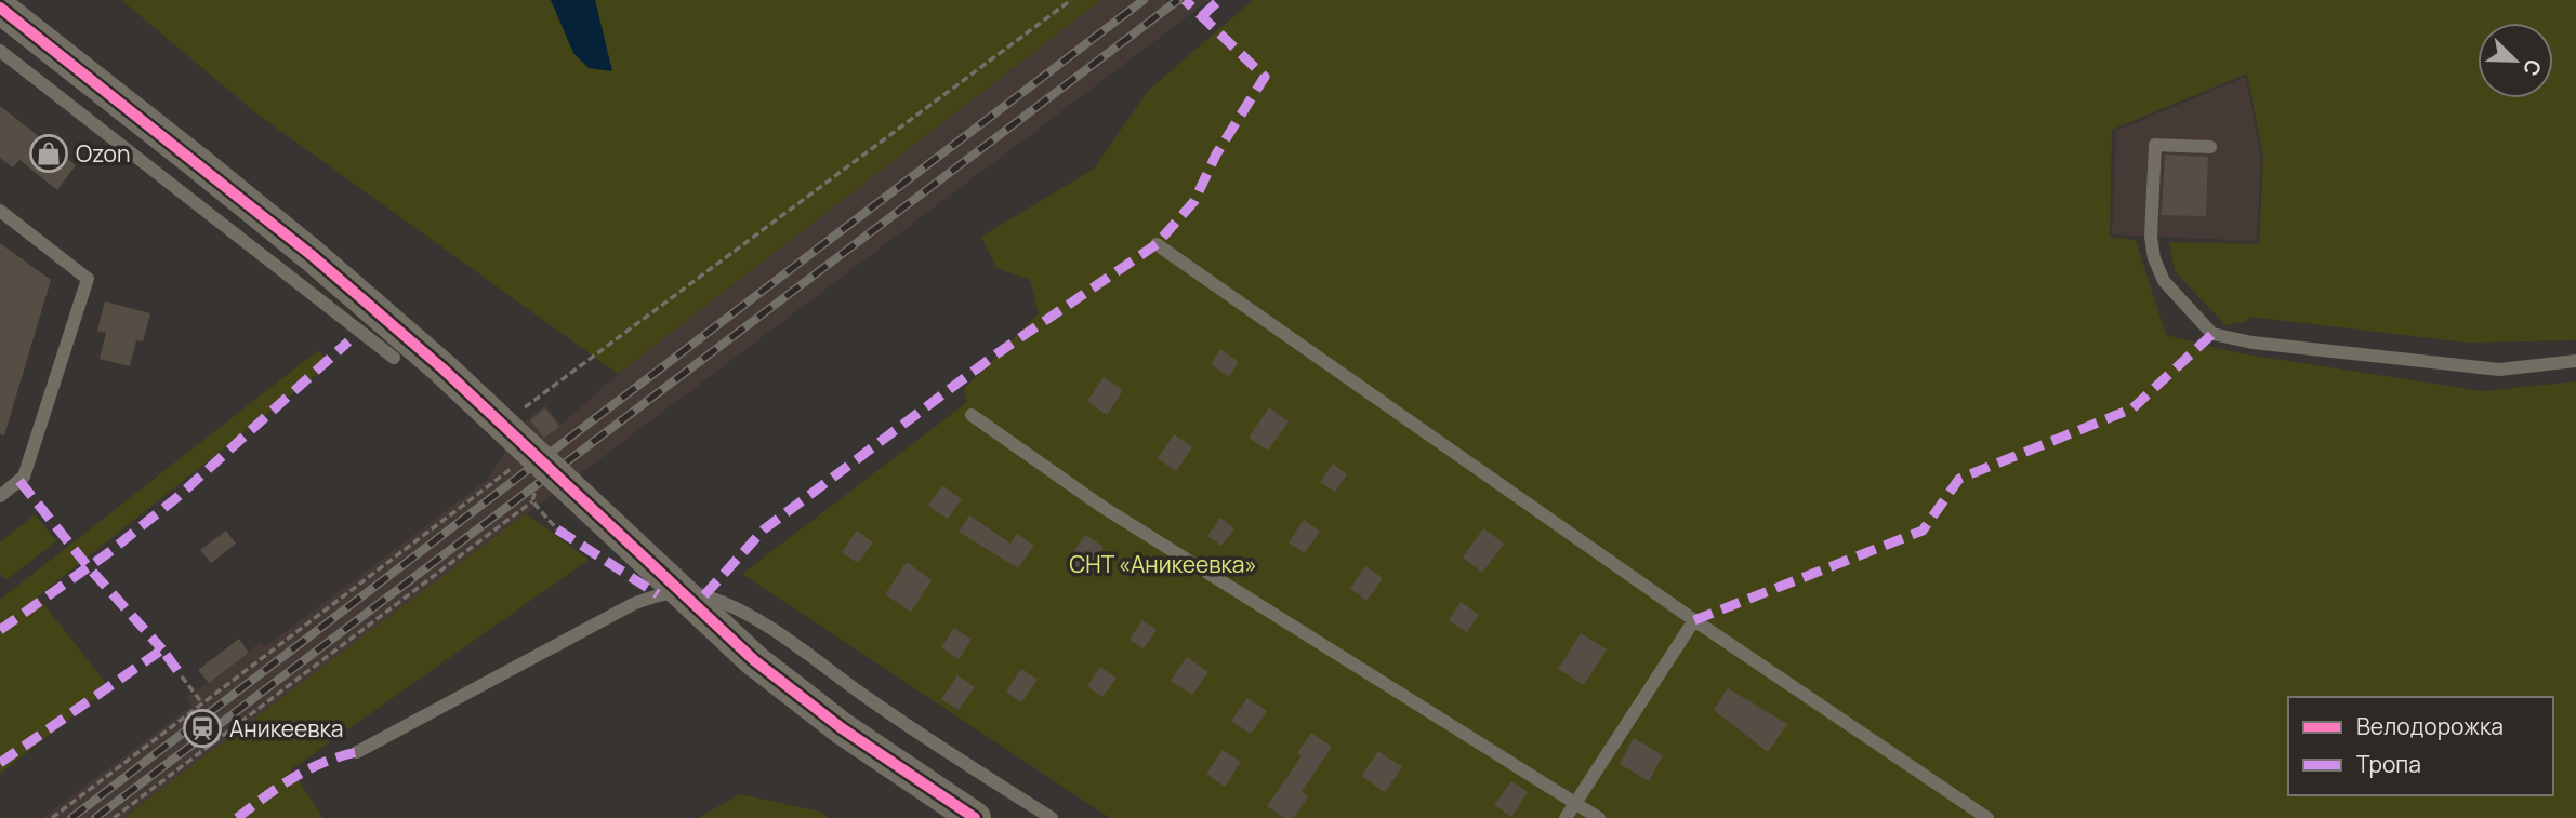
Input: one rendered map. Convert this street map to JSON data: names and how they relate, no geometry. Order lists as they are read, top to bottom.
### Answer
{
  "parks": ["СНТ «Аникеевка»"],
  "places": {
    "shop": ["Ozon"],
    "station": ["Аникеевка"]
  },
  "legend": ["Велодорожка", "Тропа"],
  "north": "bottom right"
}
